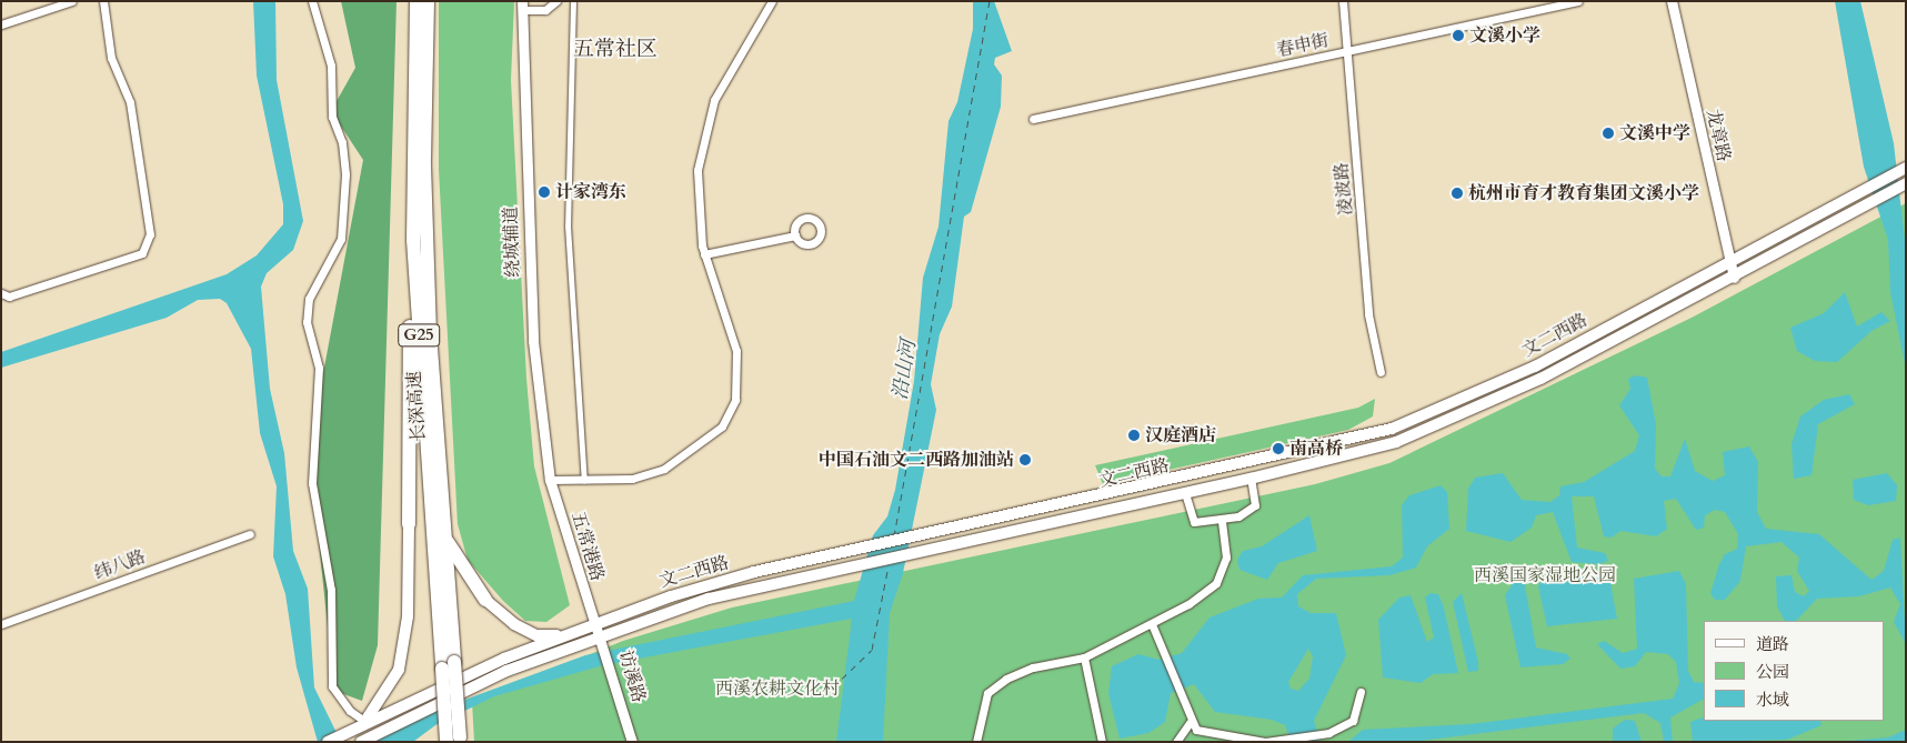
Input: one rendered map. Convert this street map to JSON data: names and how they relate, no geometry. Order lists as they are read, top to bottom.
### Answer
{
  "streets": {
    "highway": ["G25", "长深高速"],
    "main road": ["文二西路"],
    "street": [
      "春申街",
      "龙章路",
      "凌波路",
      "绕城辅道",
      "五常港路",
      "纬八路",
      "访溪路"
    ]
  },
  "crossings": [
    ["春申街", "凌波路"],
    ["龙章路", "文二西路"],
    ["绕城辅道", "五常港路"],
    ["文二西路", "五常港路"],
    ["文二西路", "访溪路"],
    ["五常港路", "访溪路"]
  ],
  "districts": ["五常社区"],
  "water": ["沿山河"],
  "parks": ["西溪国家湿地公园", "西溪农耕文化村"],
  "places": [
    "文溪小学",
    "文溪中学",
    "计家湾东",
    "杭州市育才教育集团文溪小学",
    "汉庭酒店",
    "南高桥",
    "中国石油文二西路加油站"
  ],
  "legend": ["道路", "公园", "水域"]
}
